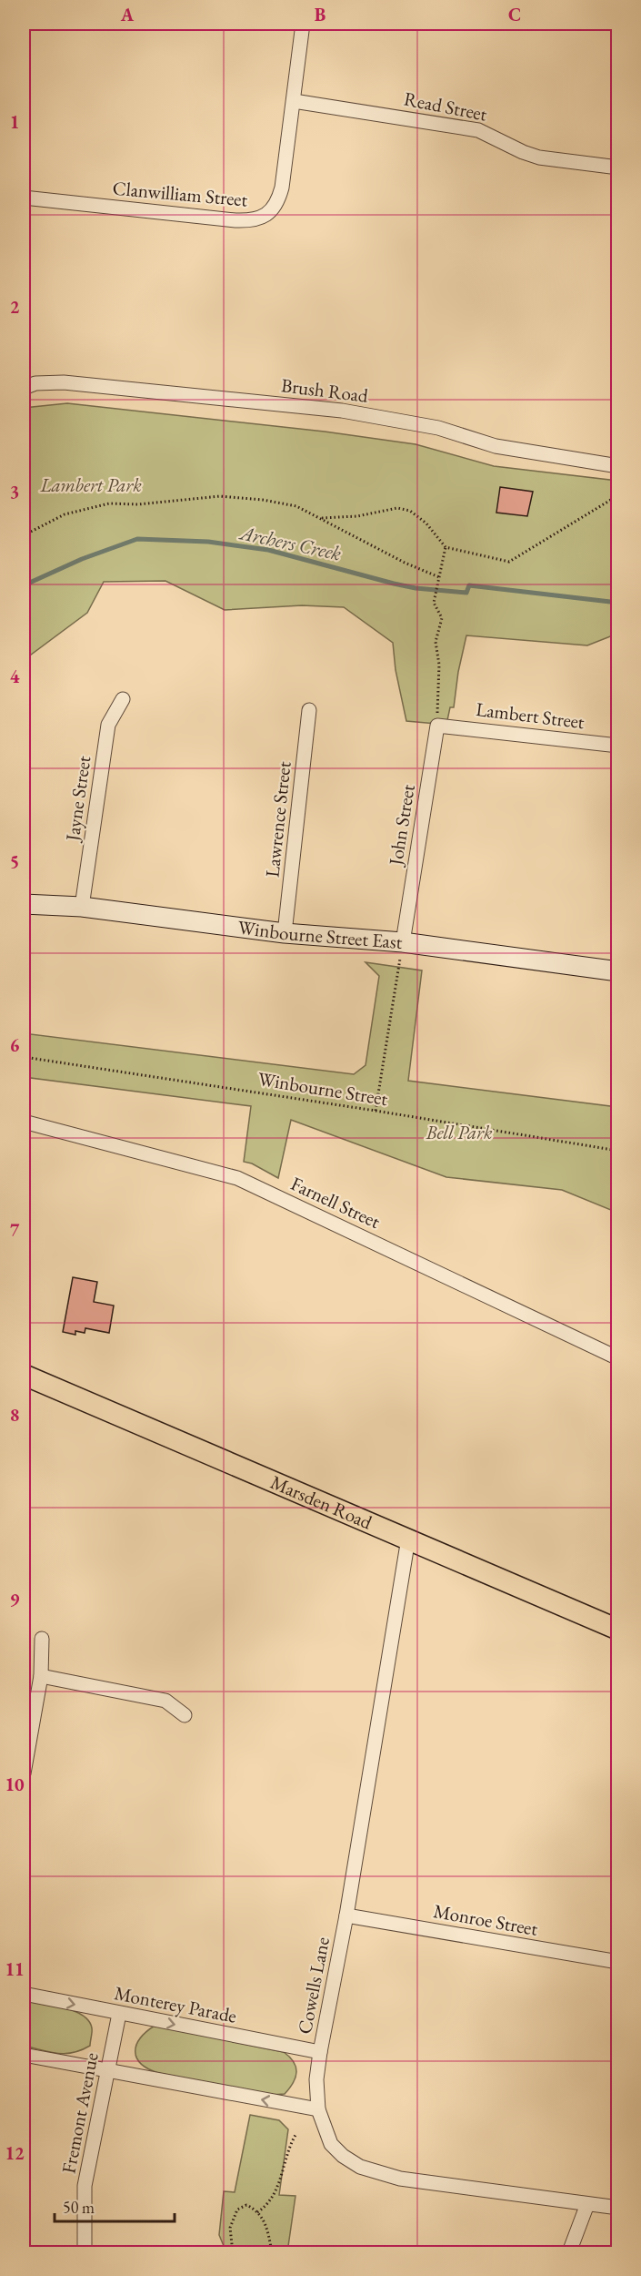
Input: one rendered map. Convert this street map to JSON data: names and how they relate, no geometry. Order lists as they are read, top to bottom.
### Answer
{
  "streets": {
    "main road": ["Marsden Road"],
    "street": [
      "Read Street",
      "Clanwilliam Street",
      "Brush Road",
      "Lambert Street",
      "Jayne Street",
      "Lawrence Street",
      "John Street",
      "Winbourne Street East",
      "Farnell Street",
      "Monroe Street",
      "Cowells Lane",
      "Monterey Parade",
      "Fremont Avenue"
    ],
    "path": ["Winbourne Street"]
  },
  "crossings": [
    ["Read Street", "Clanwilliam Street"],
    ["Lambert Street", "John Street"],
    ["Jayne Street", "Winbourne Street East"],
    ["Lawrence Street", "Winbourne Street East"],
    ["John Street", "Winbourne Street East"],
    ["Marsden Road", "Cowells Lane"],
    ["Monroe Street", "Cowells Lane"],
    ["Cowells Lane", "Monterey Parade"],
    ["Monterey Parade", "Fremont Avenue"]
  ],
  "water": ["Archers Creek"],
  "parks": ["Lambert Park", "Bell Park"],
  "scale_bar": "50 m",
  "grid": {
    "columns": ["A", "B", "C"],
    "rows": [
      "1",
      "2",
      "3",
      "4",
      "5",
      "6",
      "7",
      "8",
      "9",
      "10",
      "11",
      "12"
    ]
  }
}
